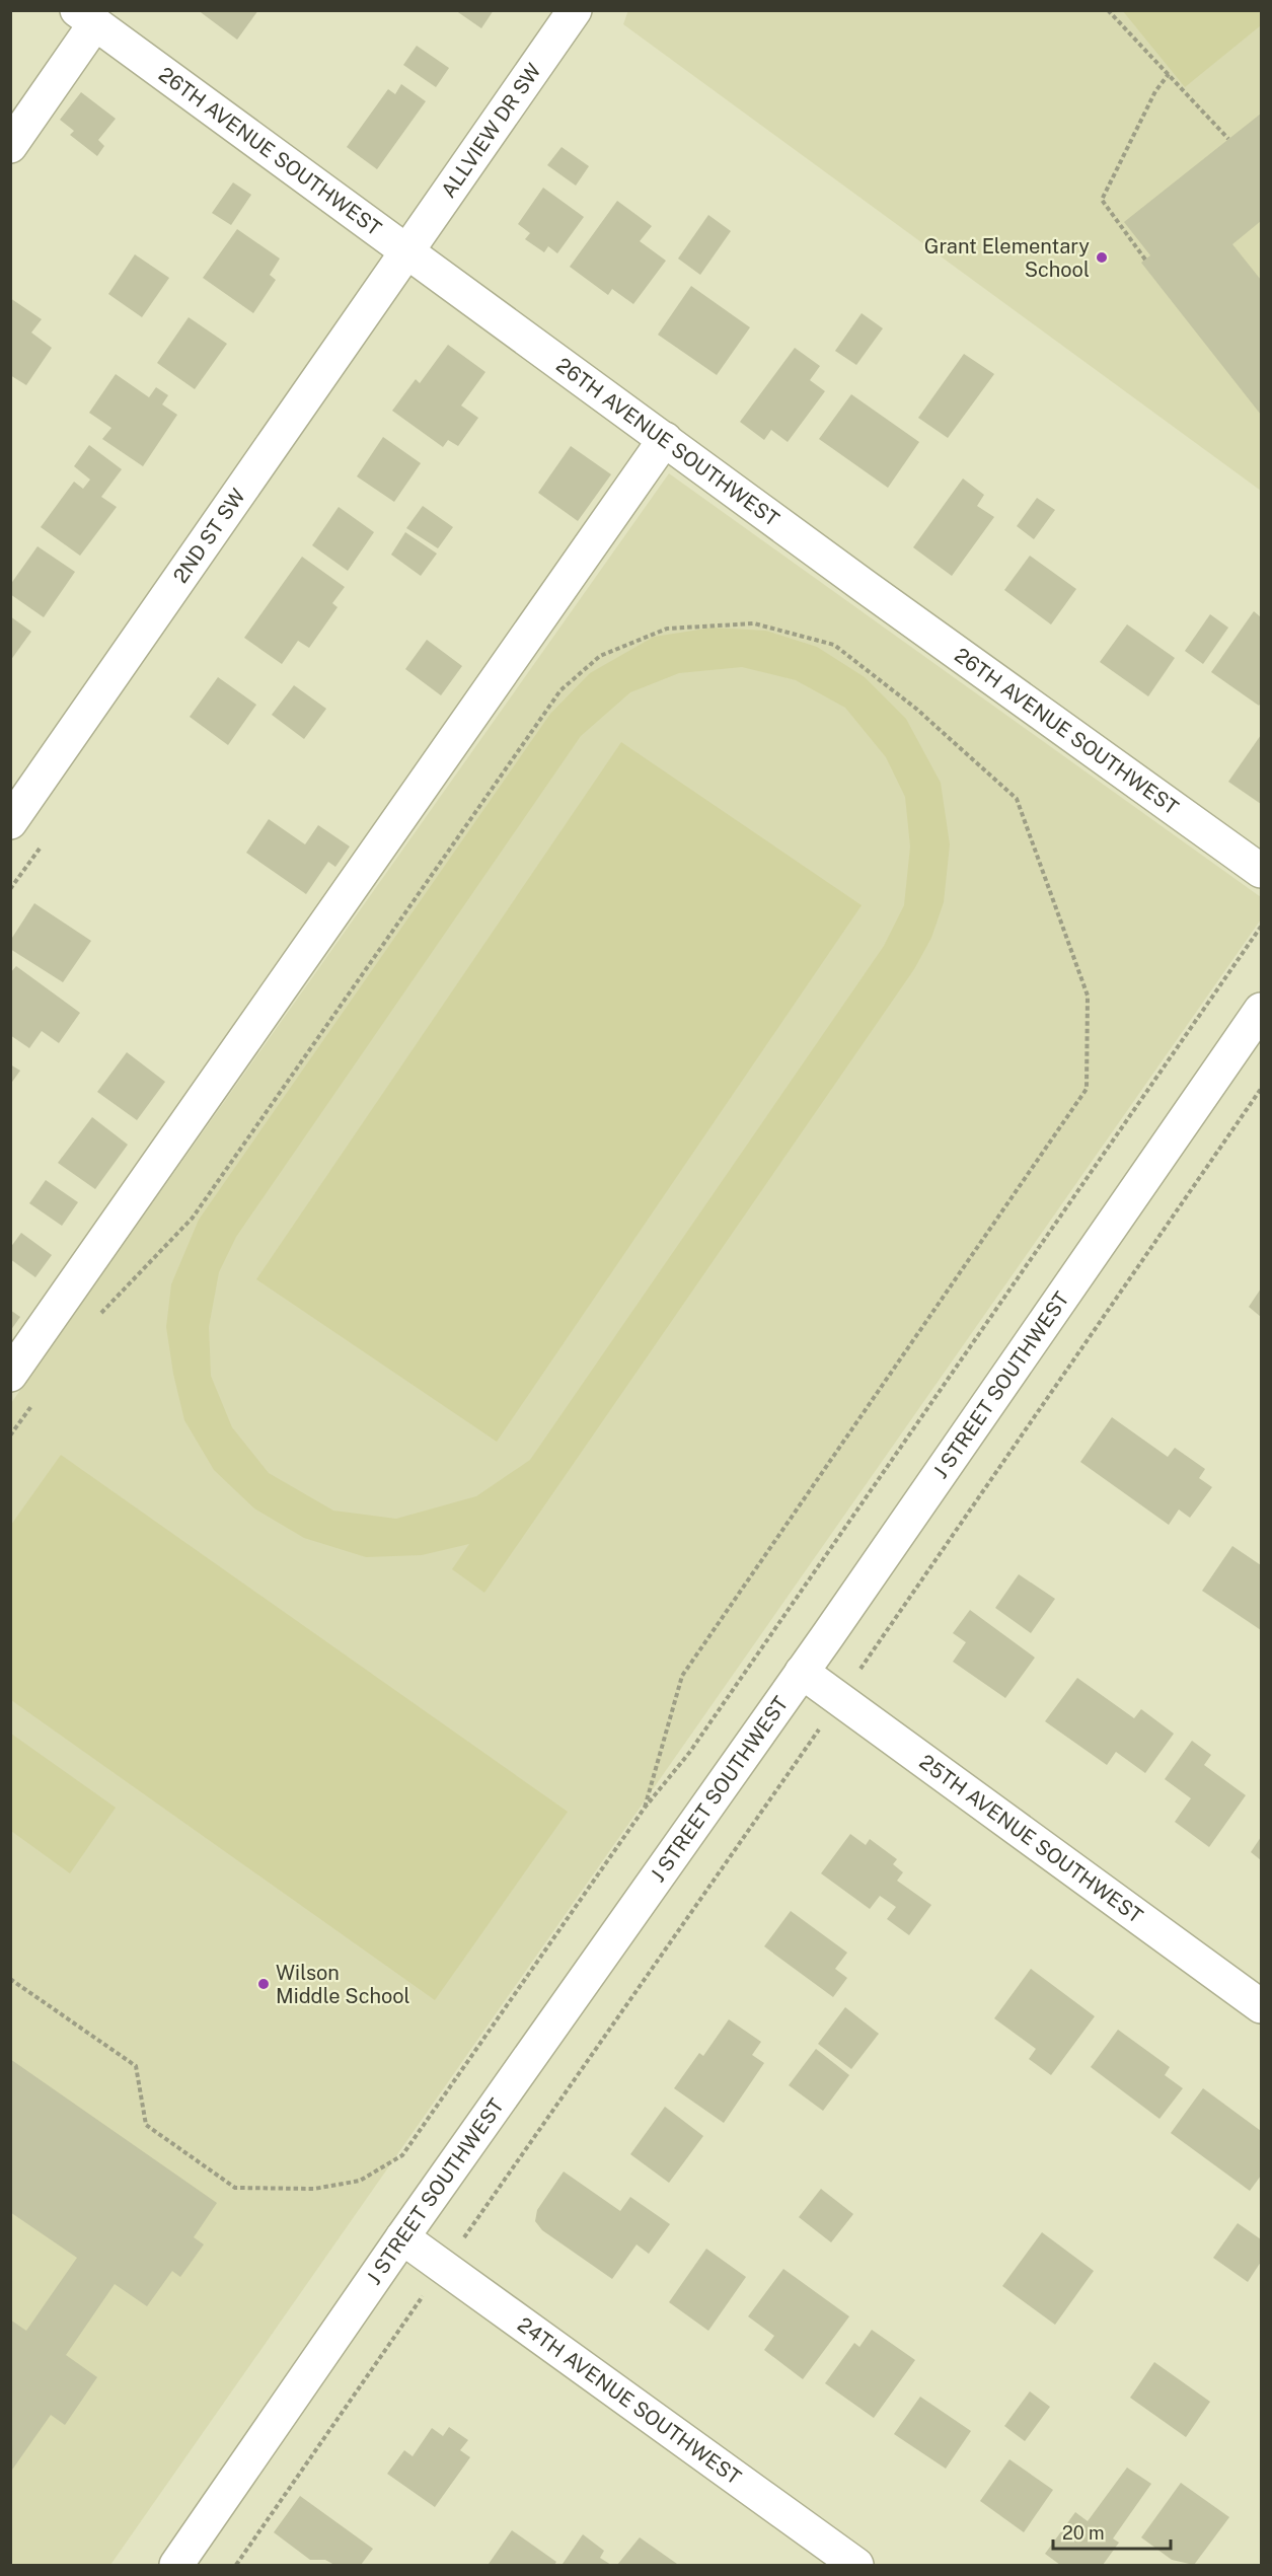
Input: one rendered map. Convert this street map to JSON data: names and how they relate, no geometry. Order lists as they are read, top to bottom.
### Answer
{
  "streets": {
    "street": [
      "ALLVIEW DR SW",
      "26TH AVENUE SOUTHWEST",
      "2ND ST SW",
      "J STREET SOUTHWEST",
      "25TH AVENUE SOUTHWEST",
      "24TH AVENUE SOUTHWEST"
    ]
  },
  "crossings": [
    ["ALLVIEW DR SW", "26TH AVENUE SOUTHWEST"],
    ["ALLVIEW DR SW", "2ND ST SW"],
    ["26TH AVENUE SOUTHWEST", "2ND ST SW"],
    ["J STREET SOUTHWEST", "25TH AVENUE SOUTHWEST"],
    ["J STREET SOUTHWEST", "24TH AVENUE SOUTHWEST"]
  ],
  "places": ["Grant Elementary School", "Wilson Middle School"],
  "scale_bar": "20 m"
}
